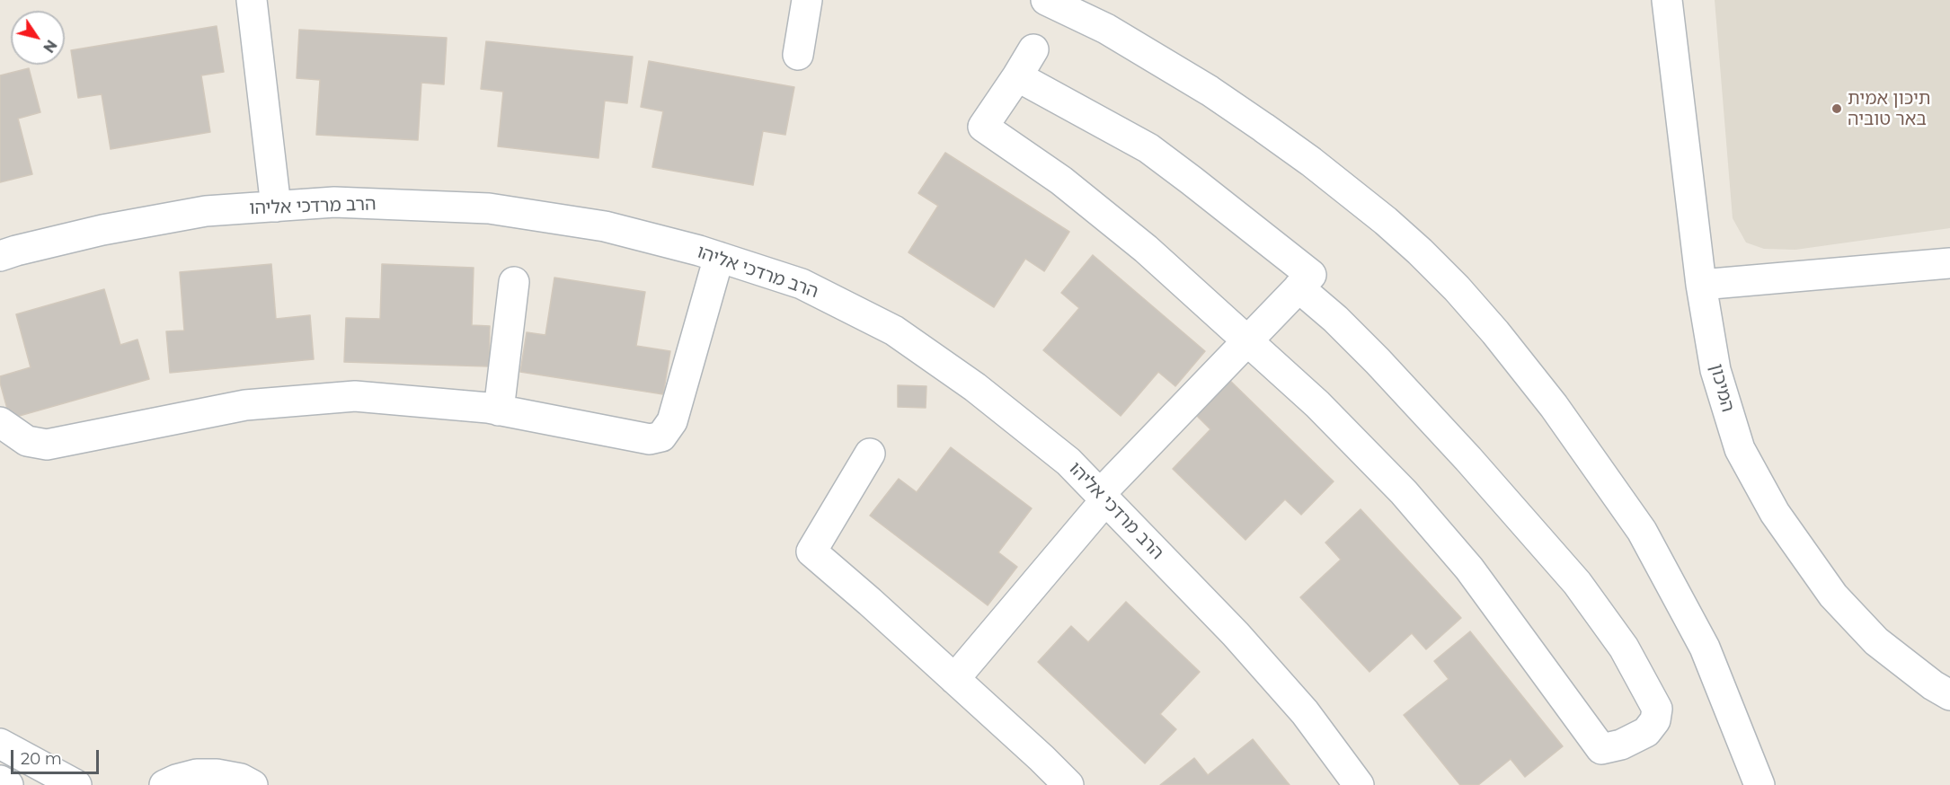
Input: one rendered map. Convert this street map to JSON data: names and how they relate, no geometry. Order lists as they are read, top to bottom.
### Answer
{
  "streets": {
    "street": ["הרב מרדכי אליהו", "המיכון"]
  },
  "places": ["תיכון אמית באר טוביה"],
  "scale_bar": "20 m",
  "north": "bottom right"
}
